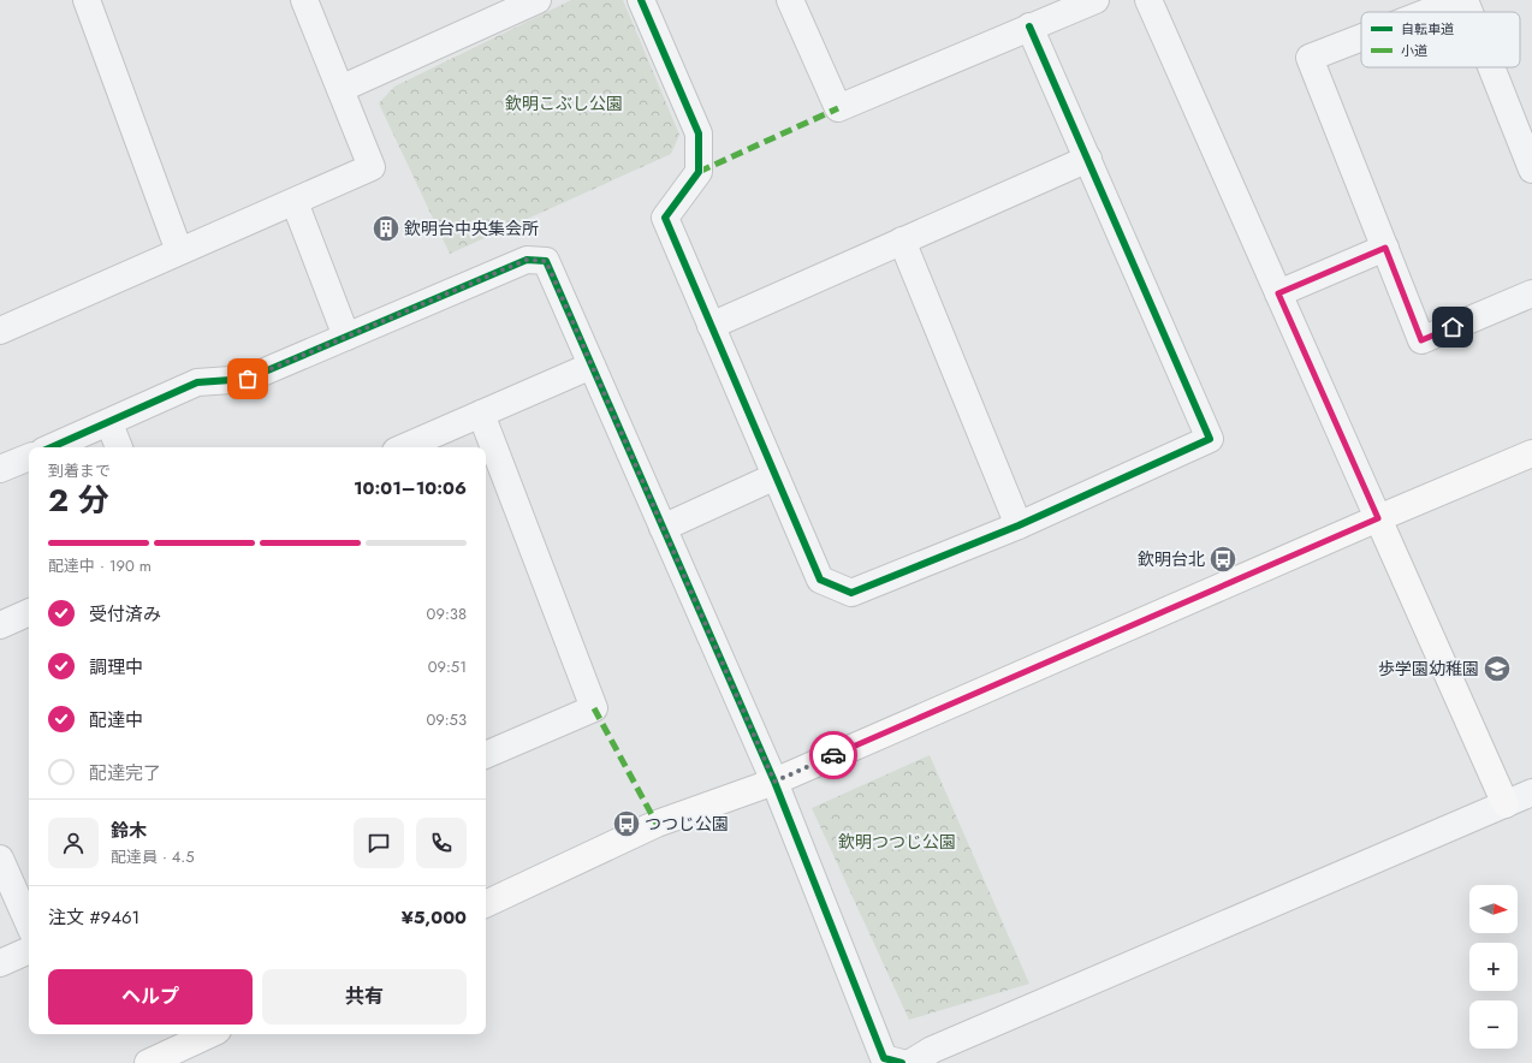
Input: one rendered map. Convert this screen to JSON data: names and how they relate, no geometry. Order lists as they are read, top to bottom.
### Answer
{
  "parks": ["欽明こぶし公園", "欽明つつじ公園"],
  "places": {
    "building": ["欽明台中央集会所"],
    "bus stop": ["欽明台北", "つつじ公園"],
    "school or university": ["歩学園幼稚園"]
  },
  "legend": ["自転車道", "小道"],
  "north": "right",
  "page": {
    "heading": ["2 分", "到着まで", "10:01–10:06"],
    "panel": [
      "鈴木",
      "配達員 · 4.5",
      "注文 #9461",
      "¥5,000"
    ],
    "bar": "配達中 · 190 m",
    "list": [
      ["受付済み", "09:38"],
      ["調理中", "09:51"],
      ["配達中", "09:53"],
      "配達完了"
    ],
    "map_buttons": ["+", "−"],
    "buttons": ["ヘルプ", "共有"]
  }
}
